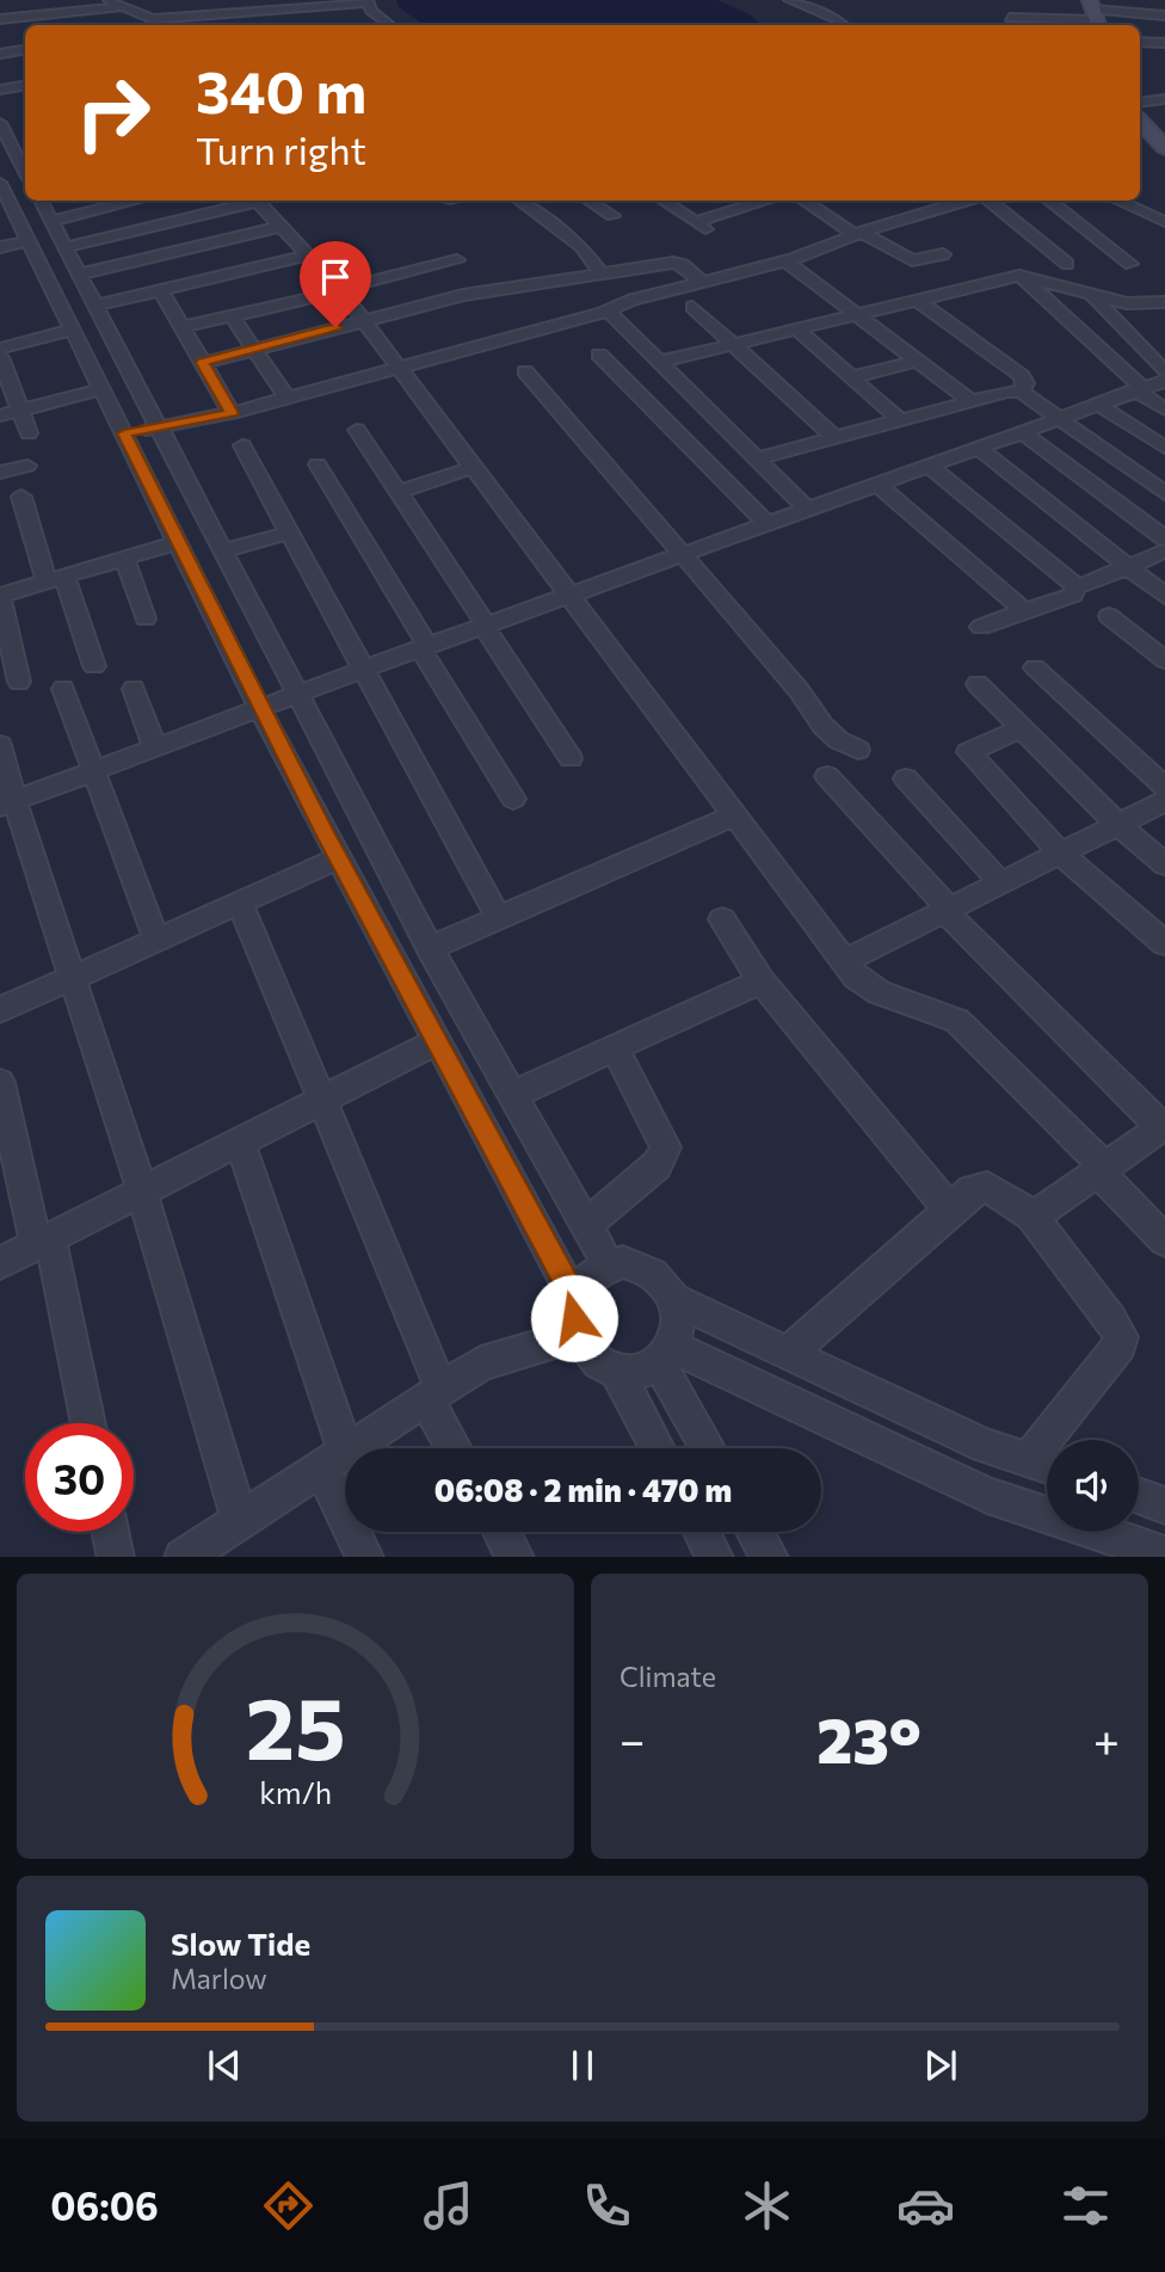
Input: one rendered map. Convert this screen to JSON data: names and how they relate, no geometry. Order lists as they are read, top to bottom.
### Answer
{
  "page": {
    "turn": ["340 m", "Turn right"],
    "limit": "30",
    "trip": "06:08 · 2 min · 470 m",
    "tile": "Climate",
    "heat": ["−", "23°", "+"],
    "song": ["Slow Tide", "Marlow"],
    "tabs": "06:06",
    "gauge": ["25", "km/h"]
  }
}
